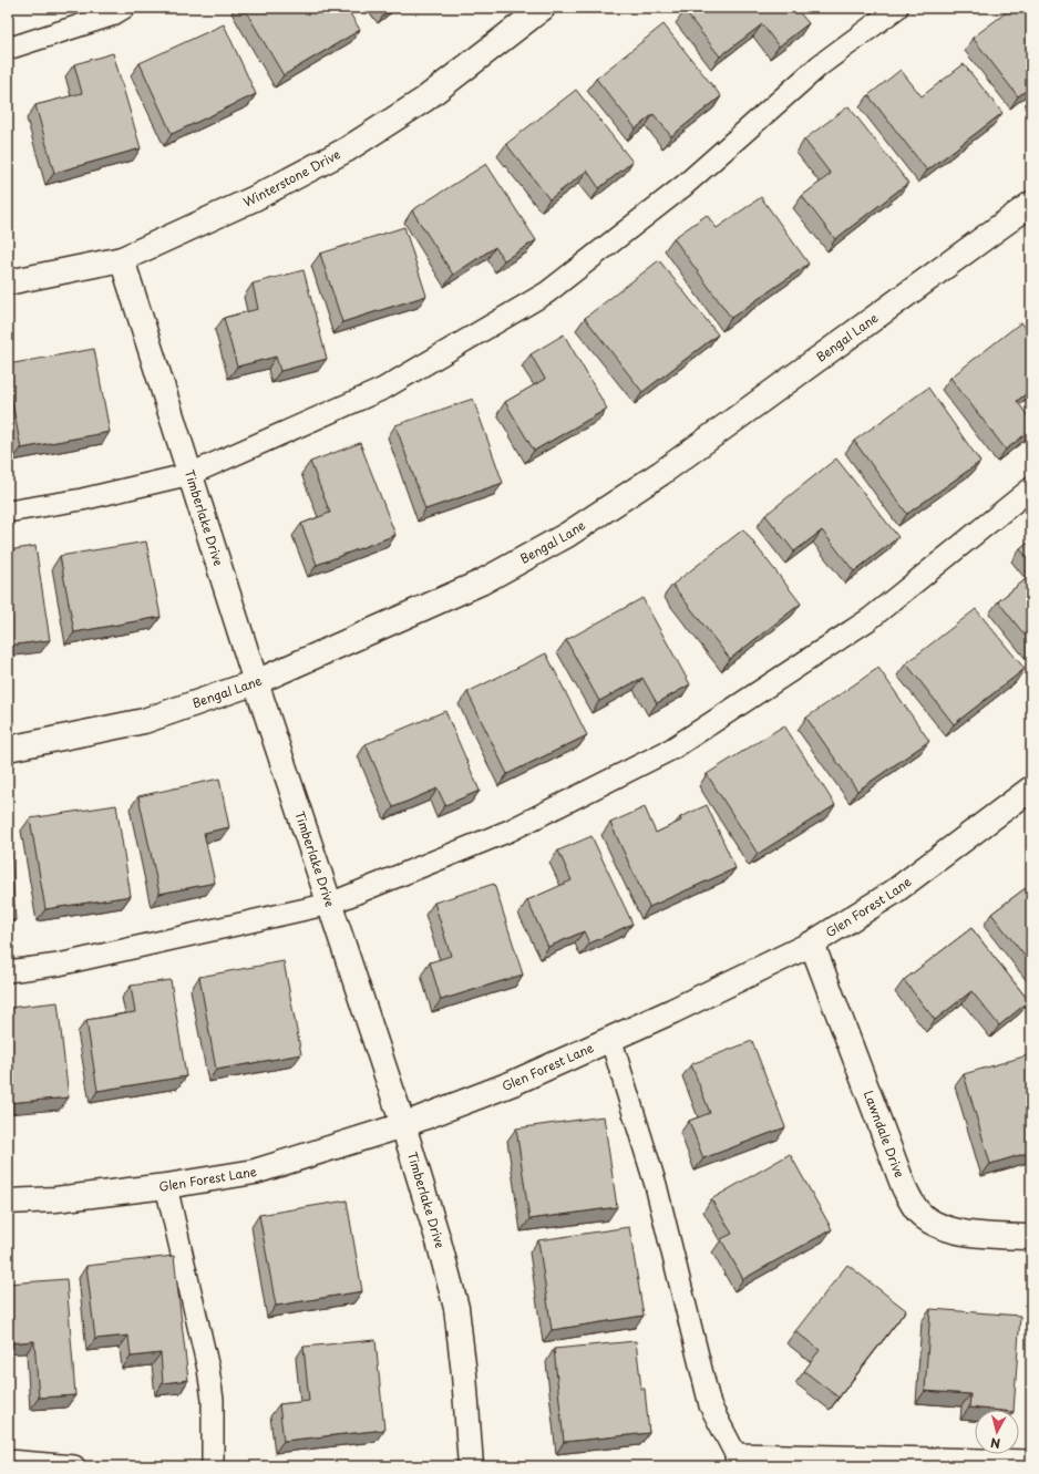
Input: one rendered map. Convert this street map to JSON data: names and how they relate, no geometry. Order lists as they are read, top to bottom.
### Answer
{
  "streets": {
    "street": [
      "Winterstone Drive",
      "Bengal Lane",
      "Timberlake Drive",
      "Glen Forest Lane",
      "Lawndale Drive"
    ]
  },
  "crossings": [
    ["Winterstone Drive", "Timberlake Drive"],
    ["Bengal Lane", "Timberlake Drive"],
    ["Timberlake Drive", "Glen Forest Lane"],
    ["Glen Forest Lane", "Lawndale Drive"]
  ],
  "north": "bottom"
}
